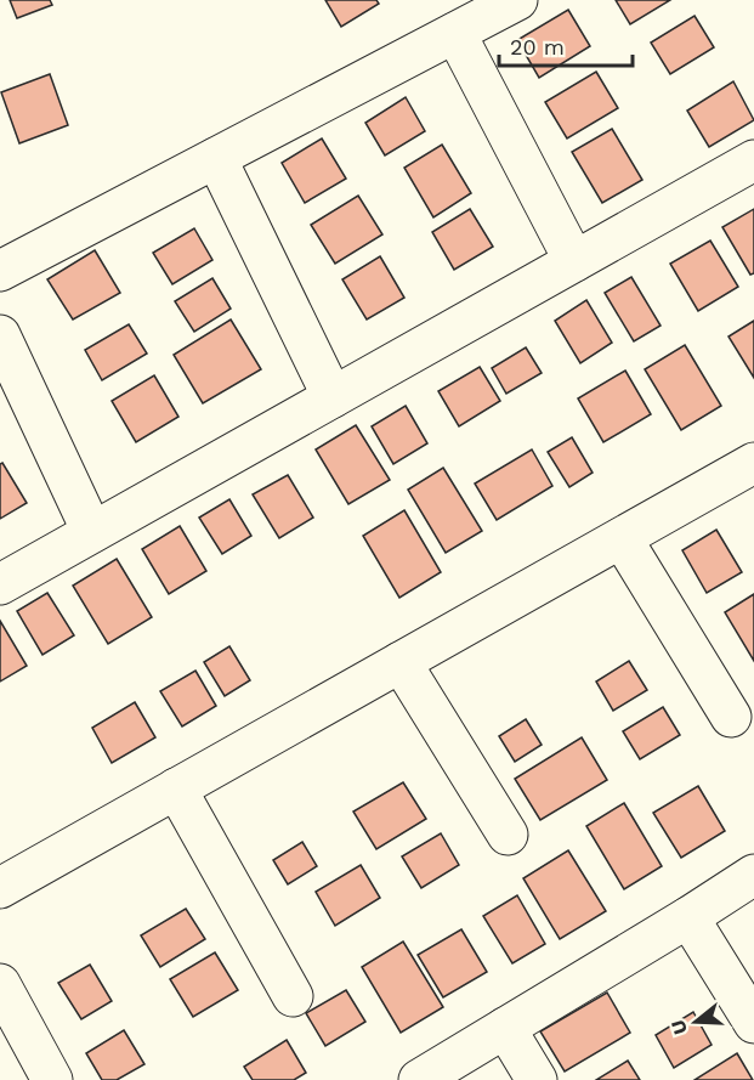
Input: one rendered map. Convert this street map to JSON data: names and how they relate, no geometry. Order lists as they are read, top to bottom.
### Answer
{
  "scale_bar": "20 m",
  "north": "left"
}
